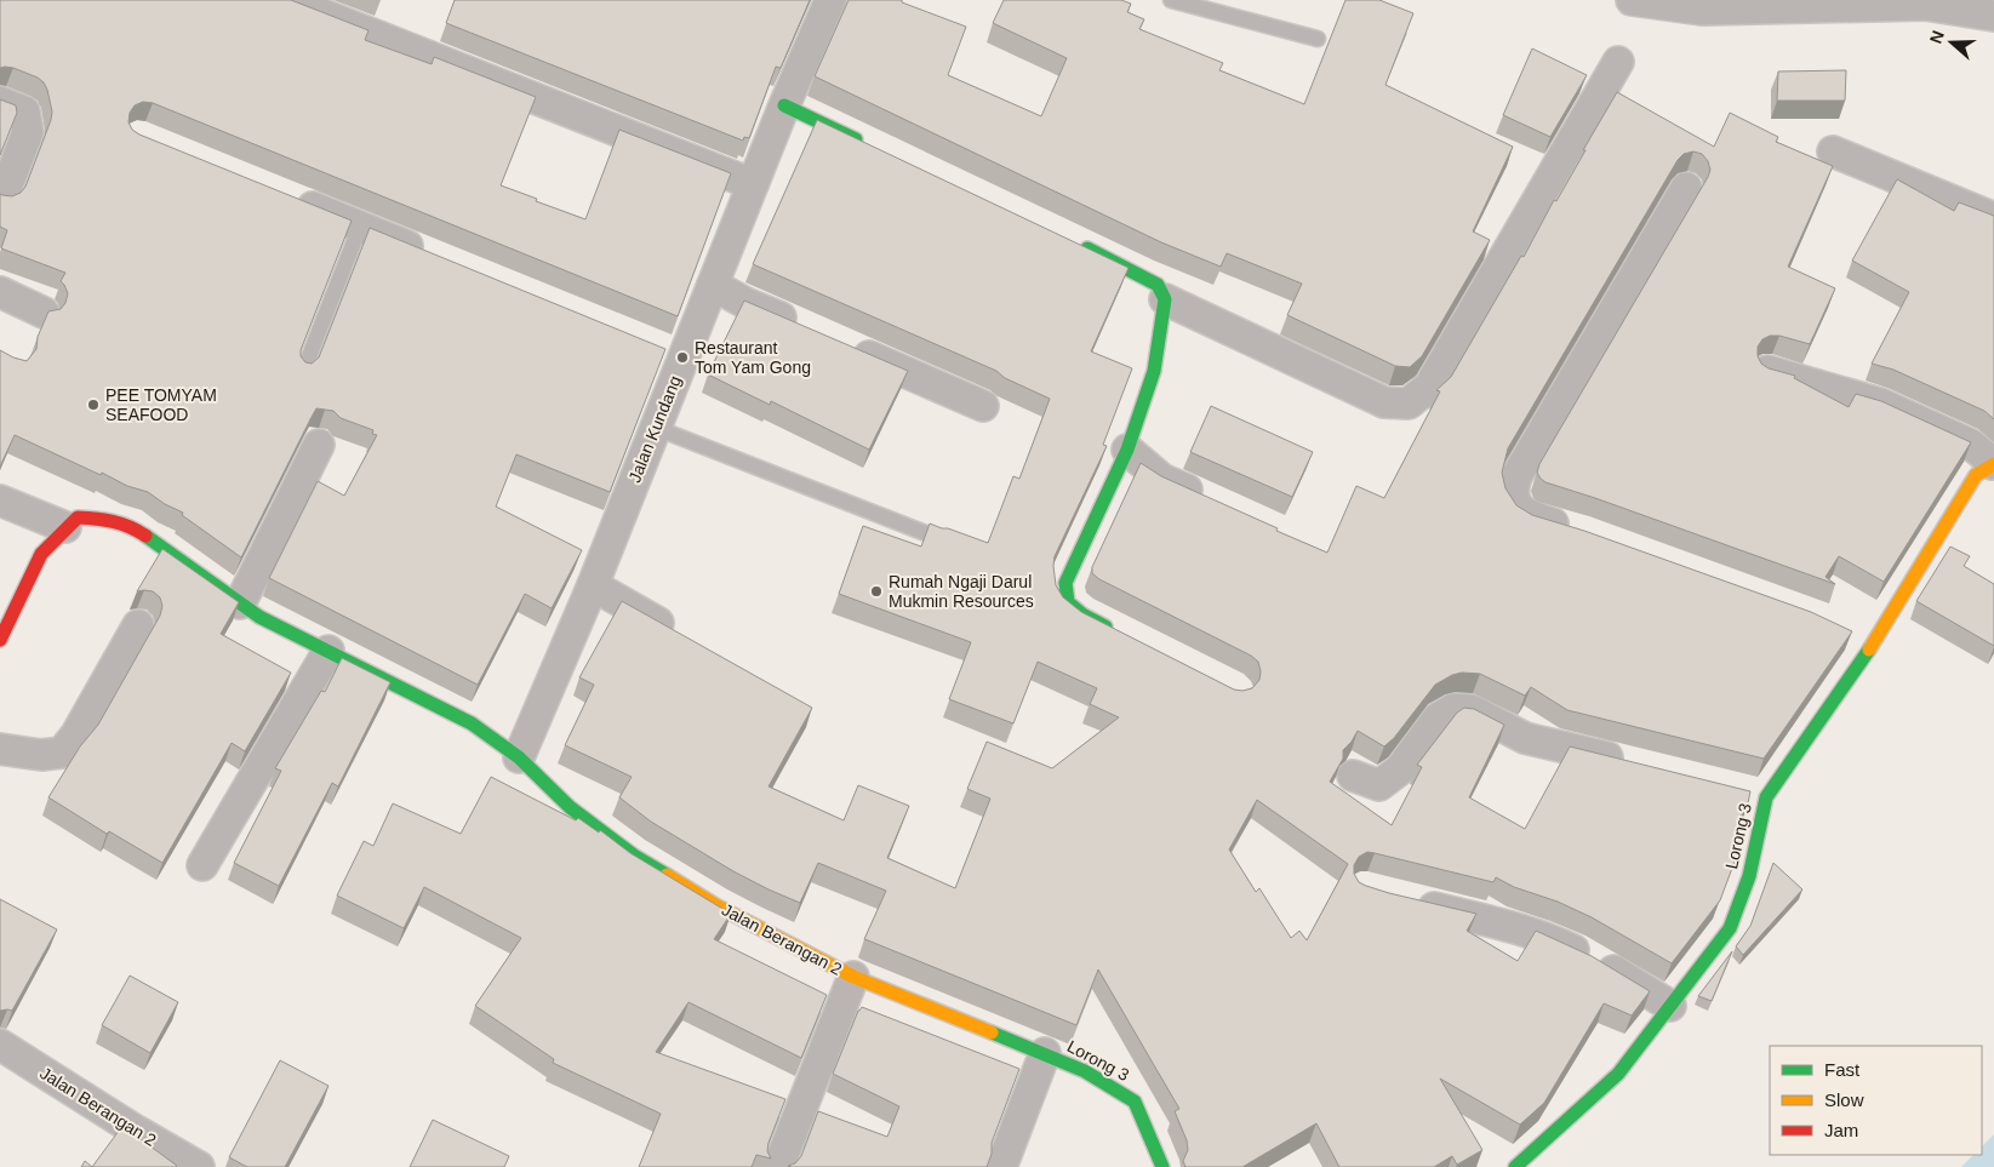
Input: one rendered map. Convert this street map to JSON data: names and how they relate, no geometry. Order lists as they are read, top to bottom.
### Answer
{
  "streets": {
    "street": ["Jalan Kundang", "Lorong 3", "Jalan Berangan 2"]
  },
  "crossings": [
    ["Jalan Kundang", "Jalan Berangan 2"],
    ["Lorong 3", "Jalan Berangan 2"]
  ],
  "places": ["Restaurant Tom Yam Gong", "PEE TOMYAM SEAFOOD", "Rumah Ngaji Darul Mukmin Resources"],
  "legend": ["Fast", "Slow", "Jam"],
  "north": "left"
}
